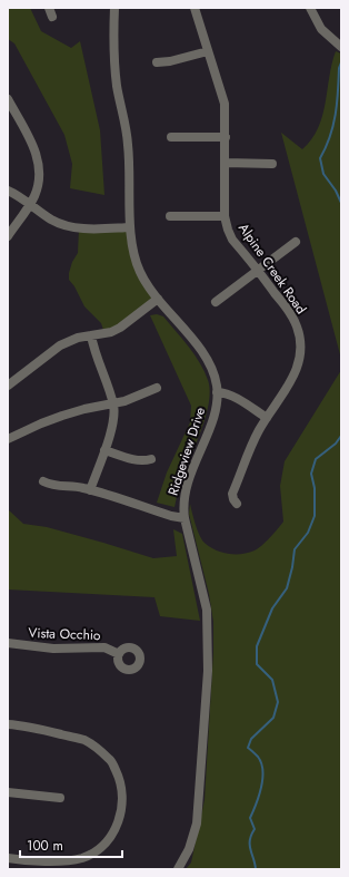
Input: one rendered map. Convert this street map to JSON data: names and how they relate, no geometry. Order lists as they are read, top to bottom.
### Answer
{
  "streets": {
    "street": ["Alpine Creek Road", "Ridgeview Drive", "Vista Occhio"]
  },
  "scale_bar": "100 m"
}
